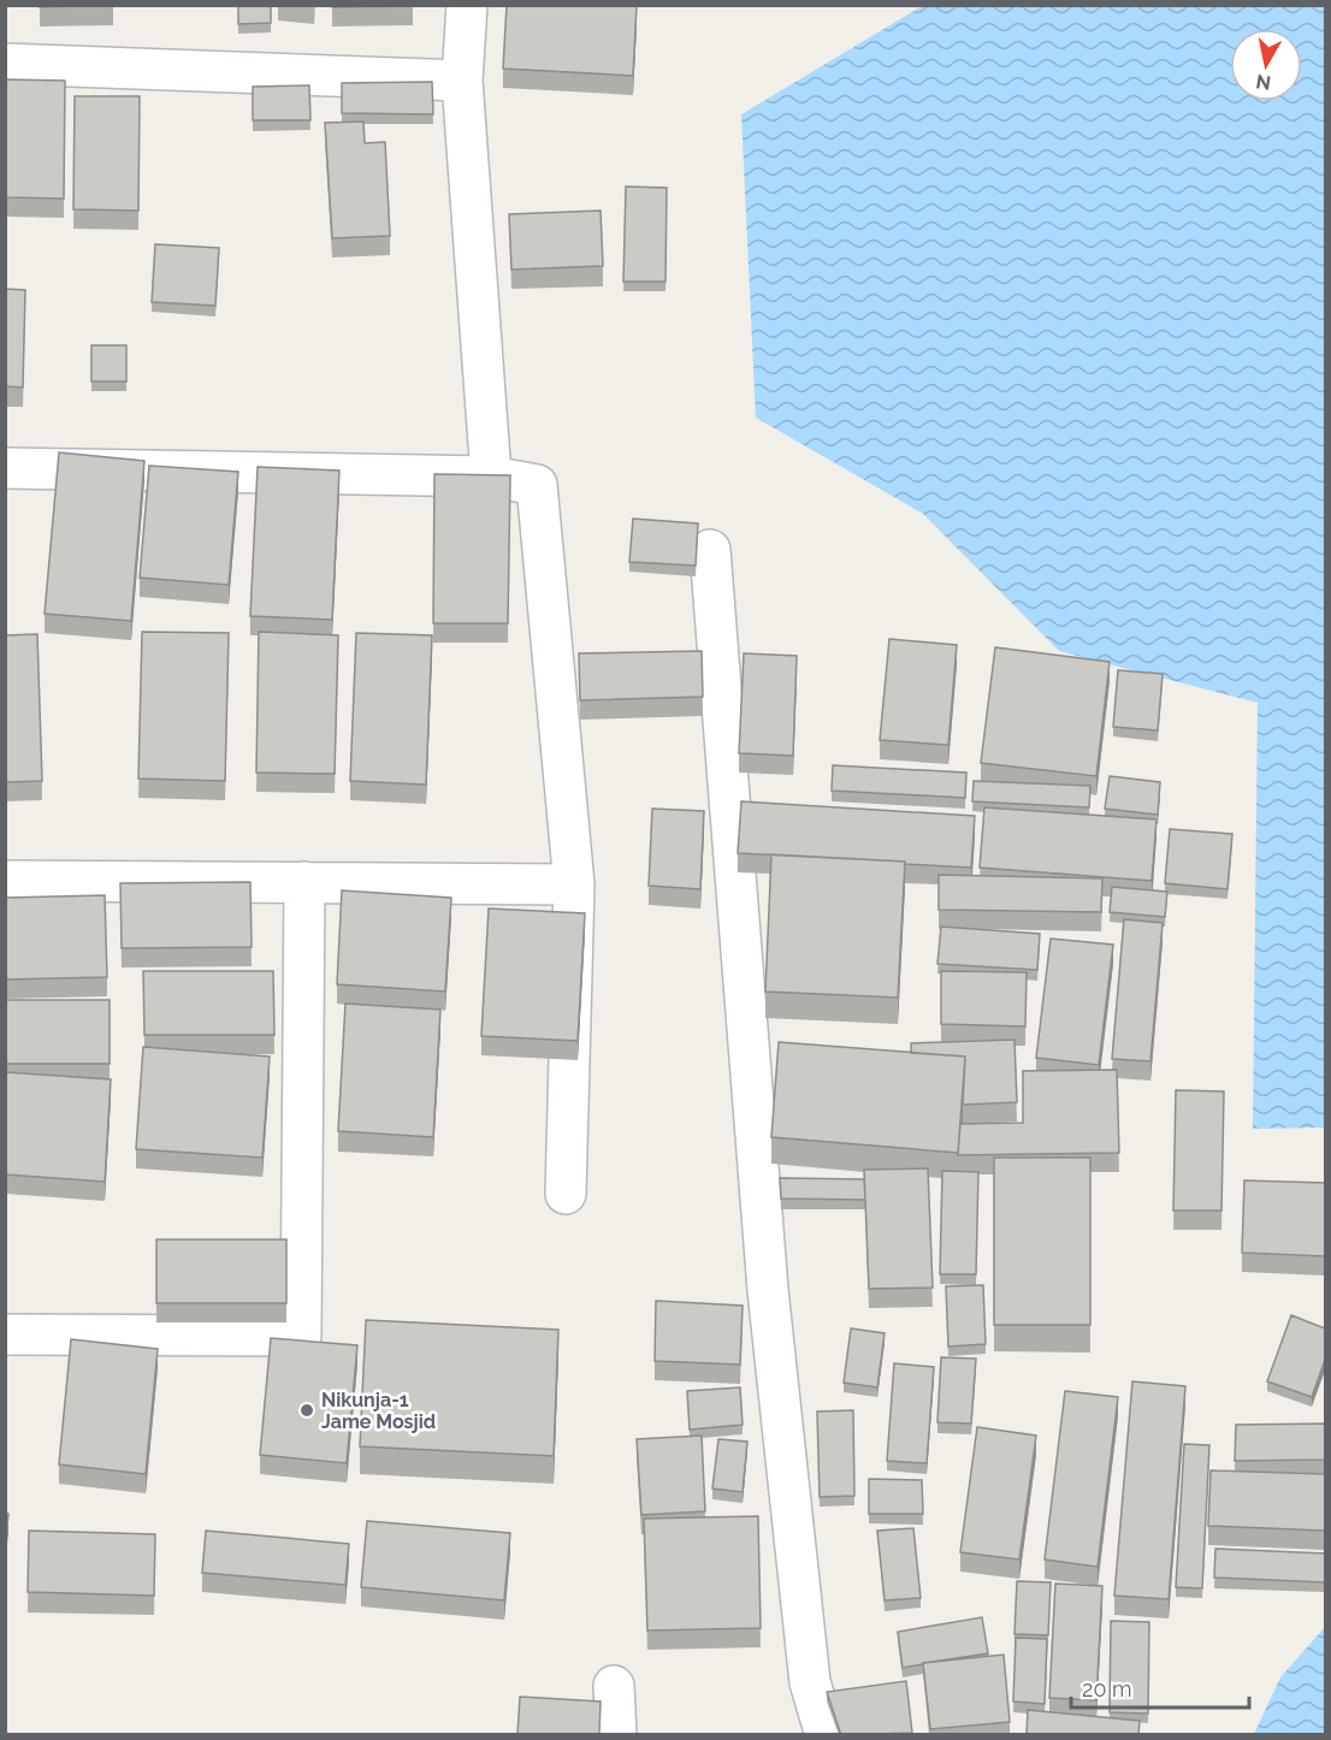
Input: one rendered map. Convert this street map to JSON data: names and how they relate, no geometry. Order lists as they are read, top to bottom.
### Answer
{
  "places": ["Nikunja-1 Jame Mosjid"],
  "scale_bar": "20 m",
  "north": "bottom"
}
